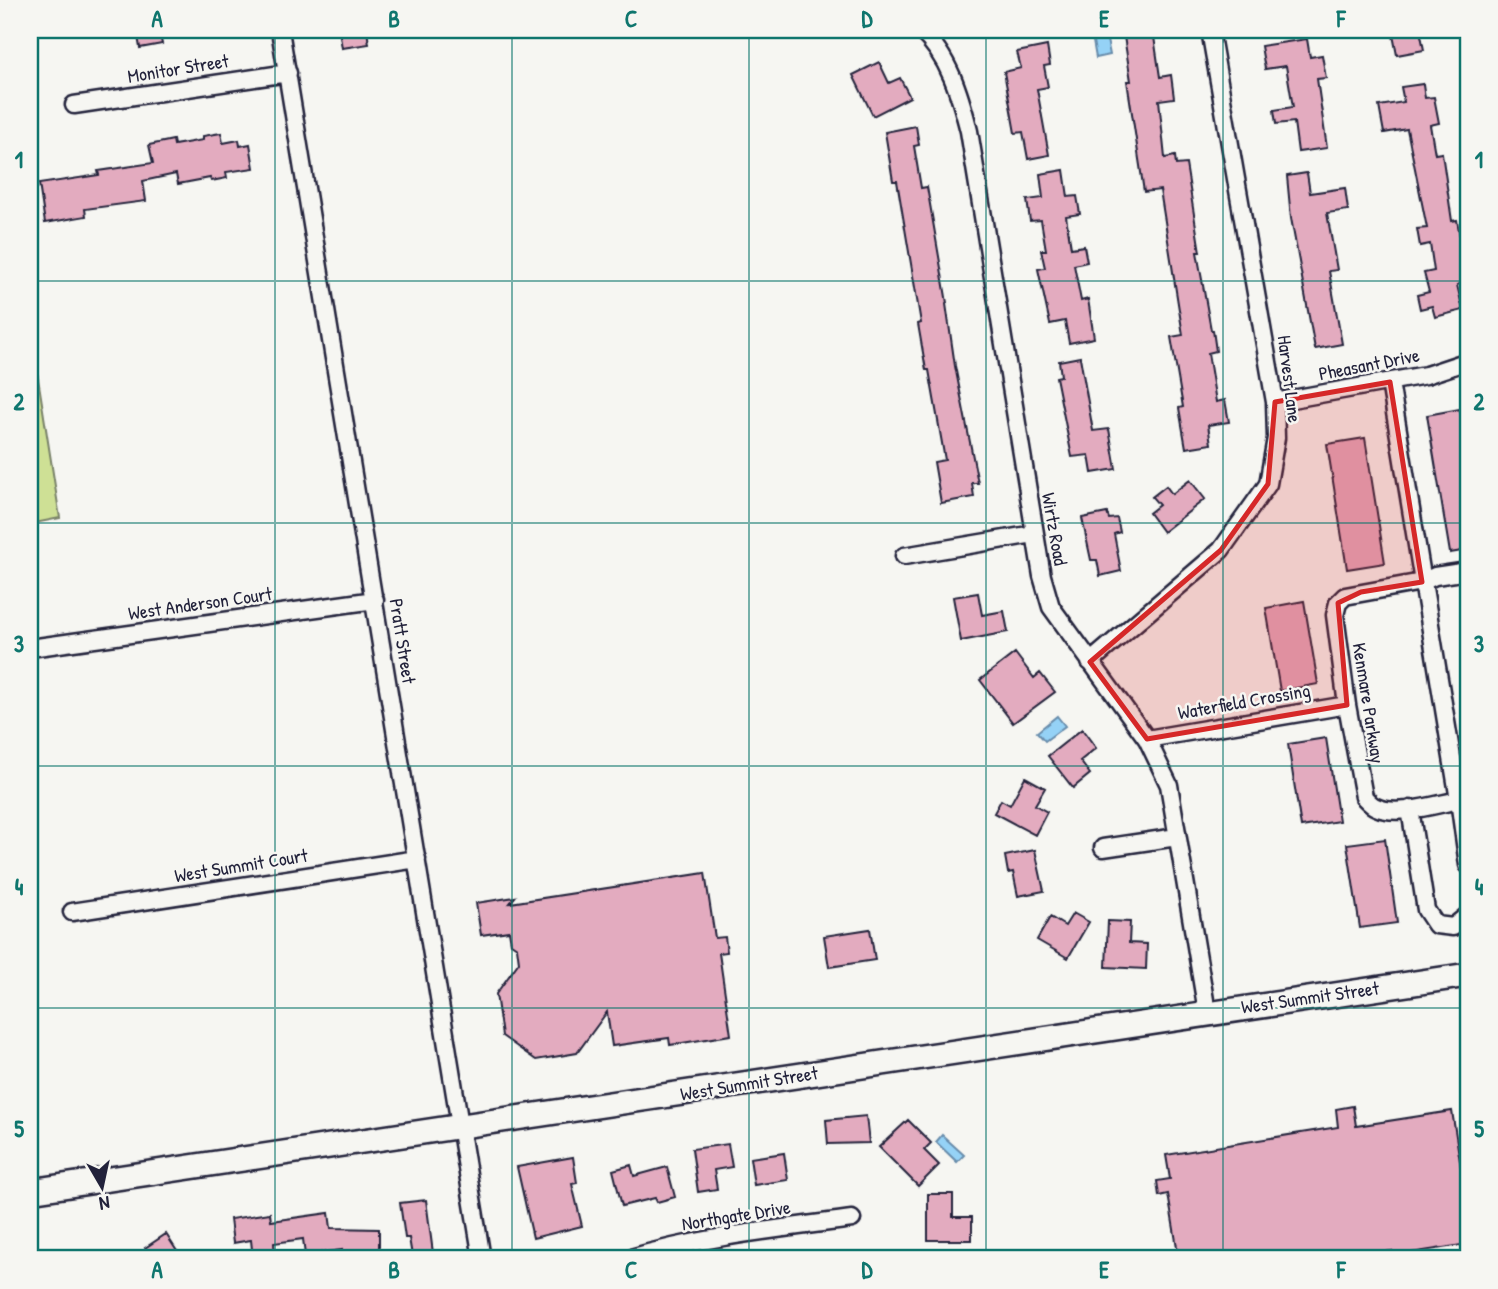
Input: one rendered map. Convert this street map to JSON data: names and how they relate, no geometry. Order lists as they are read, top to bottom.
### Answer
{
  "streets": {
    "street": [
      "Monitor Street",
      "Pheasant Drive",
      "Harvest Lane",
      "Wirtz Road",
      "West Anderson Court",
      "Pratt Street",
      "Waterfield Crossing",
      "Kenmare Parkway",
      "West Summit Court",
      "West Summit Street",
      "Northgate Drive"
    ]
  },
  "crossings": [
    ["Monitor Street", "Pratt Street"],
    ["Pheasant Drive", "Harvest Lane"],
    ["Harvest Lane", "Wirtz Road"],
    ["Wirtz Road", "Waterfield Crossing"],
    ["Wirtz Road", "West Summit Street"],
    ["West Anderson Court", "Pratt Street"],
    ["Pratt Street", "West Summit Court"],
    ["Pratt Street", "West Summit Street"],
    ["Waterfield Crossing", "Kenmare Parkway"]
  ],
  "north": "bottom",
  "grid": {
    "columns": [
      "A",
      "B",
      "C",
      "D",
      "E",
      "F"
    ],
    "rows": [
      "1",
      "2",
      "3",
      "4",
      "5"
    ]
  }
}
